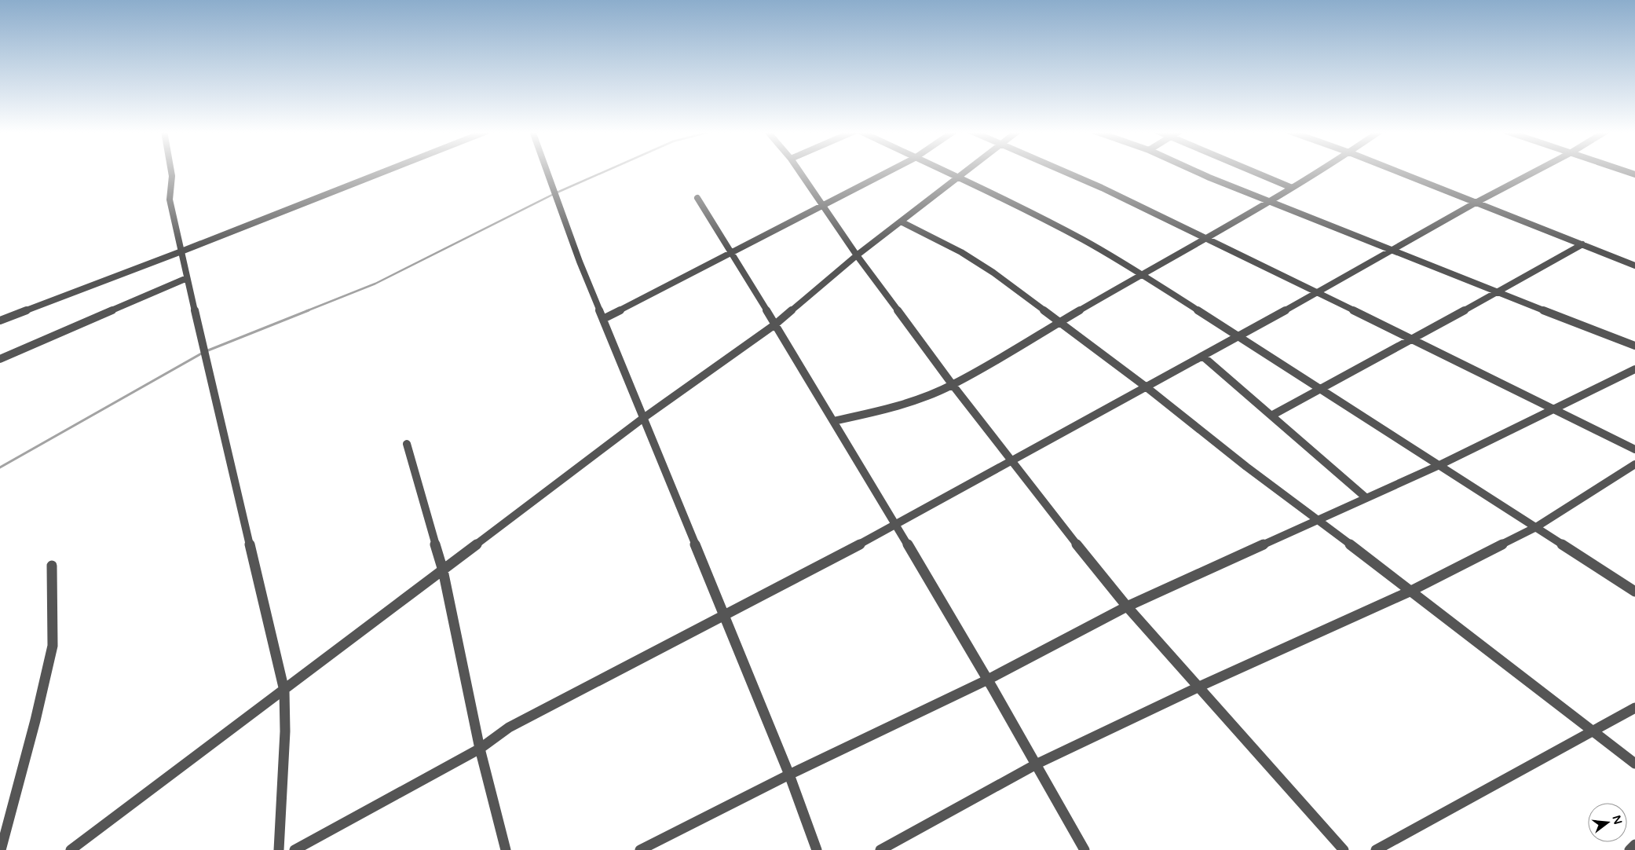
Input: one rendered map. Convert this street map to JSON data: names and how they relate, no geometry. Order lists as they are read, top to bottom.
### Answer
{
  "north": "right"
}
